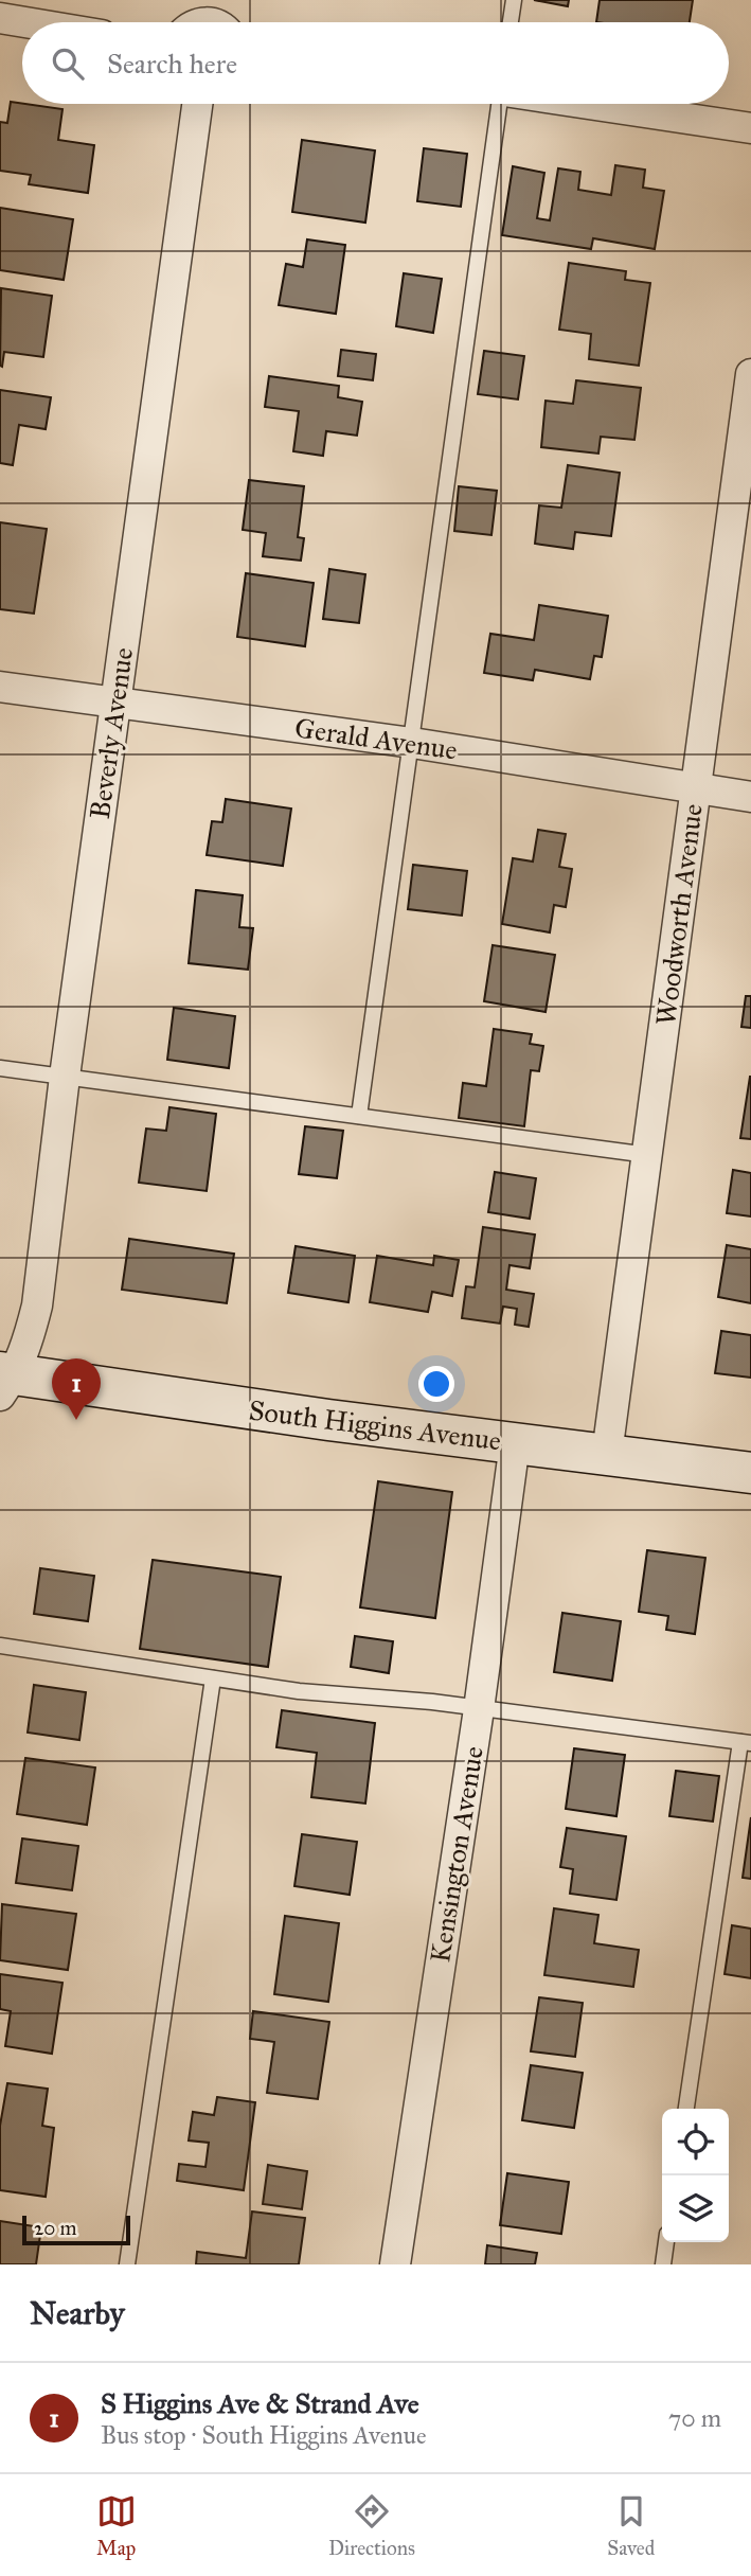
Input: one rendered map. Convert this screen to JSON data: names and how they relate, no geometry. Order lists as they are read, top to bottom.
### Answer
{
  "streets": {
    "main road": ["South Higgins Avenue"],
    "street": [
      "Beverly Avenue",
      "Gerald Avenue",
      "Woodworth Avenue",
      "Kensington Avenue"
    ]
  },
  "crossings": [
    ["Beverly Avenue", "Gerald Avenue"],
    ["Beverly Avenue", "South Higgins Avenue"],
    ["Gerald Avenue", "Woodworth Avenue"],
    ["Woodworth Avenue", "South Higgins Avenue"],
    ["South Higgins Avenue", "Kensington Avenue"]
  ],
  "scale_bar": "20 m",
  "page": {
    "search": "Search here",
    "pins": "1",
    "scale": "20 m",
    "heading": "Nearby",
    "list": [
      {
        "mark": "1",
        "name": "S Higgins Ave & Strand Ave",
        "note": "Bus stop · South Higgins Avenue",
        "value": "70 m"
      }
    ],
    "nav": ["Map", "Directions", "Saved"]
  }
}
